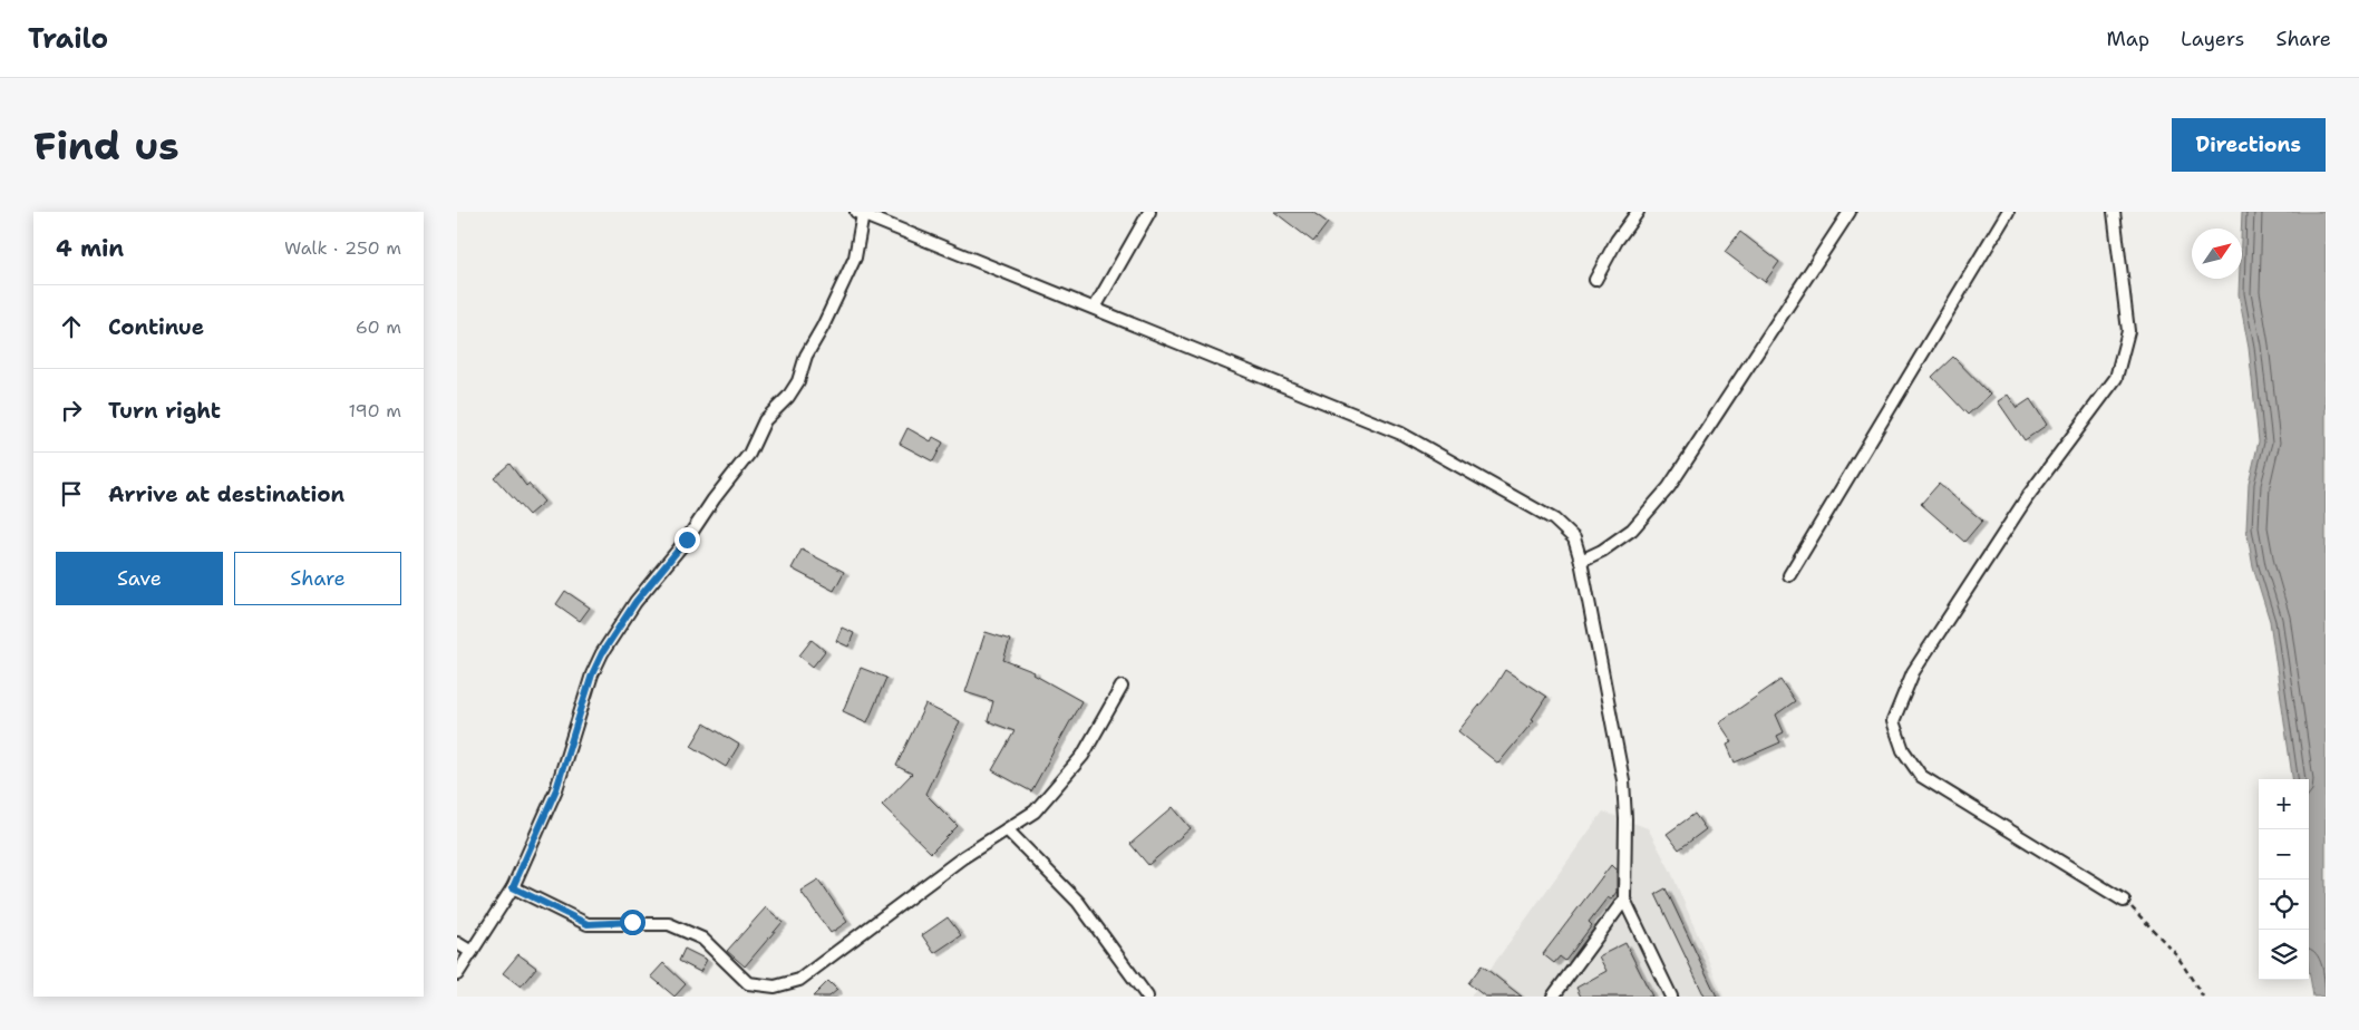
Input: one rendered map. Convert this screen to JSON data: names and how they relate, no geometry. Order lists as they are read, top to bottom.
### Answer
{
  "north": "top right",
  "page": {
    "header": "Trailo",
    "nav": ["Map", "Layers", "Share"],
    "buttons": [
      "Directions",
      ["Save", "Share"]
    ],
    "title": "Find us",
    "heading": ["4 min", "Walk · 250 m"],
    "list": [
      ["Continue", "60 m"],
      ["Turn right", "190 m"],
      "Arrive at destination"
    ],
    "map_buttons": ["+", "−"]
  }
}
